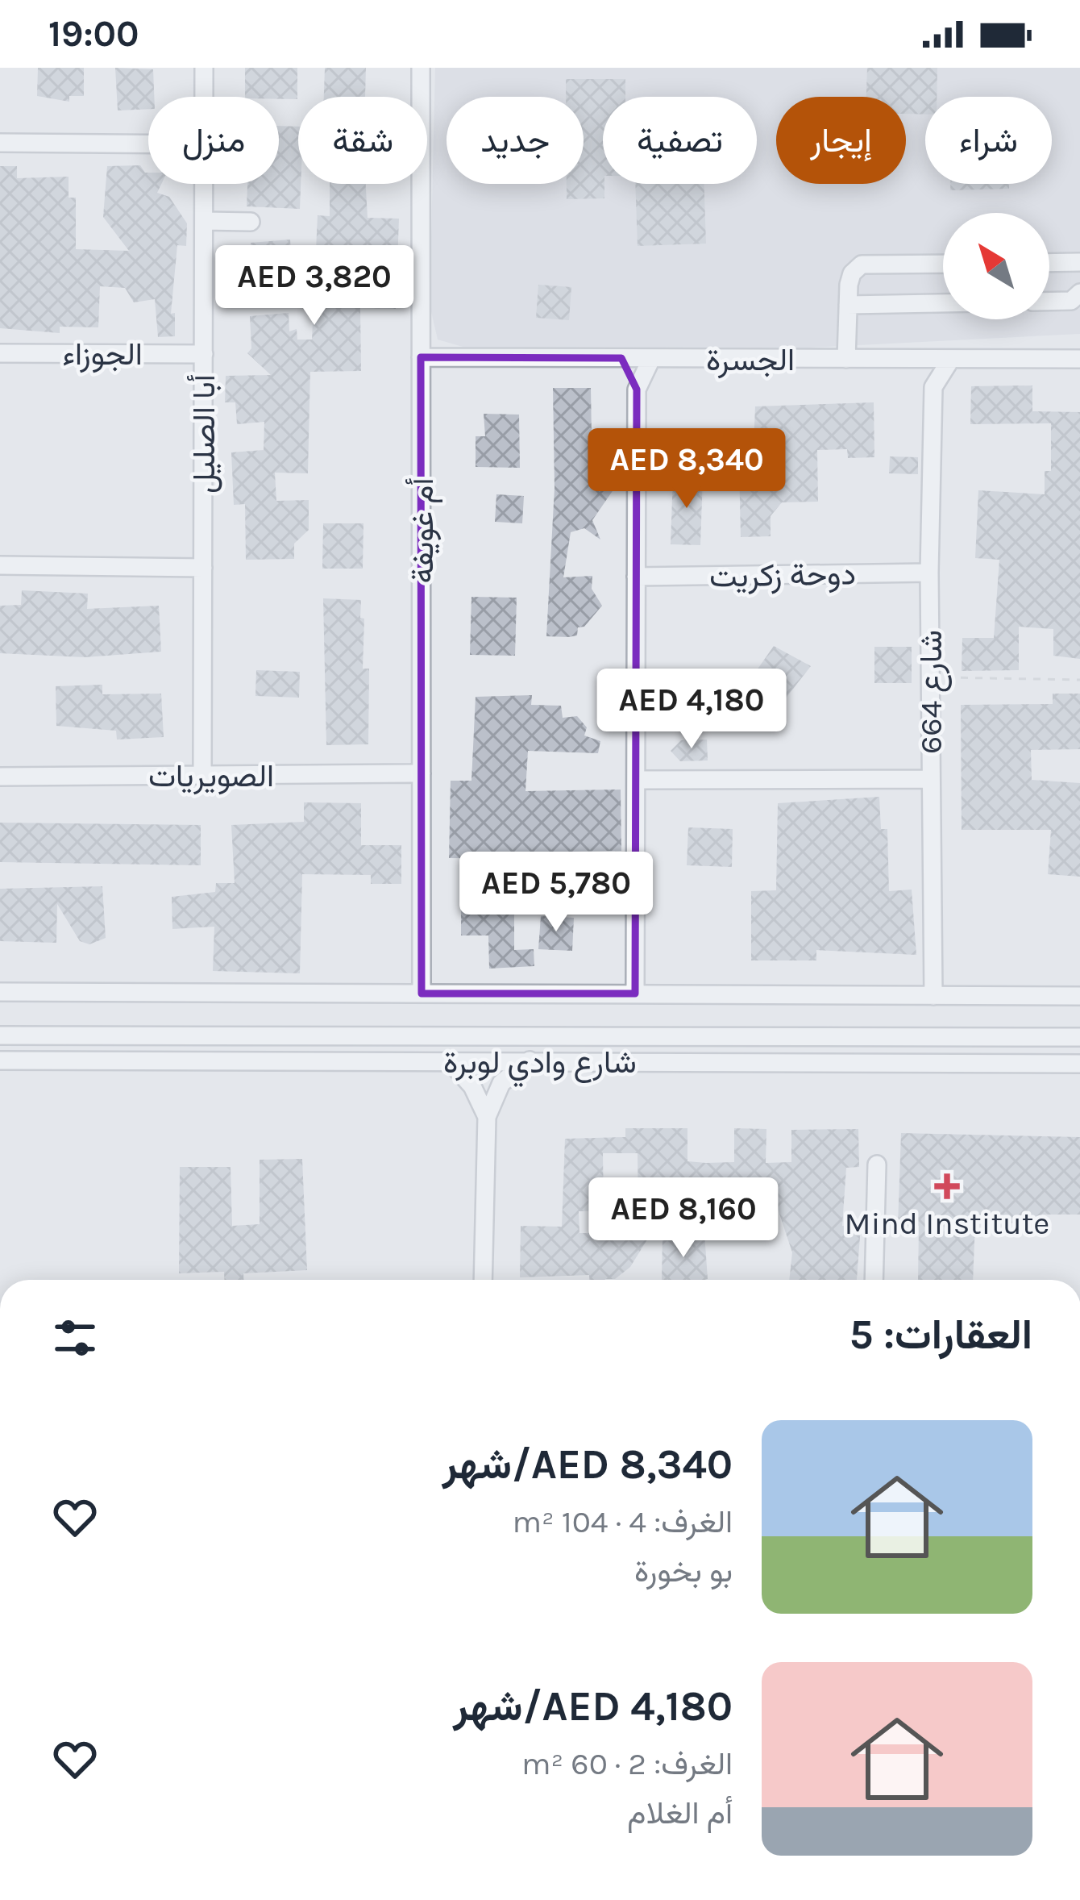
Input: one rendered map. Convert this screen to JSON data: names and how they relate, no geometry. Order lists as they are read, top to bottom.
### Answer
{
  "streets": {
    "street": [
      "الجوزاء",
      "الجسرة",
      "أبا الصليل",
      "أم غويفة",
      "دوحة زكريت",
      "شارع 664",
      "الصويريات",
      "شارع وادي لوبرة"
    ]
  },
  "crossings": [
    ["الجوزاء", "أبا الصليل"],
    ["الجسرة", "أم غويفة"],
    ["أبا الصليل", "الصويريات"],
    ["أم غويفة", "الصويريات"],
    ["دوحة زكريت", "شارع 664"]
  ],
  "places": {
    "health": ["Mind Institute"]
  },
  "north": "top left",
  "page": {
    "status": "19:00",
    "chip": [
      "شراء",
      "إيجار",
      "تصفية",
      "جديد",
      "شقة",
      "منزل"
    ],
    "price": [
      "AED 3,820",
      "AED 8,340",
      "AED 4,180",
      "AED 5,780",
      "AED 8,160"
    ],
    "heading": "العقارات: 5",
    "list": [
      {
        "name": "AED 8,340/شهر",
        "note": "الغرف: 4 · 104 m² · بو بخورة"
      },
      {
        "name": "AED 4,180/شهر",
        "note": "الغرف: 2 · 60 m² · أم الغلام"
      }
    ]
  }
}
